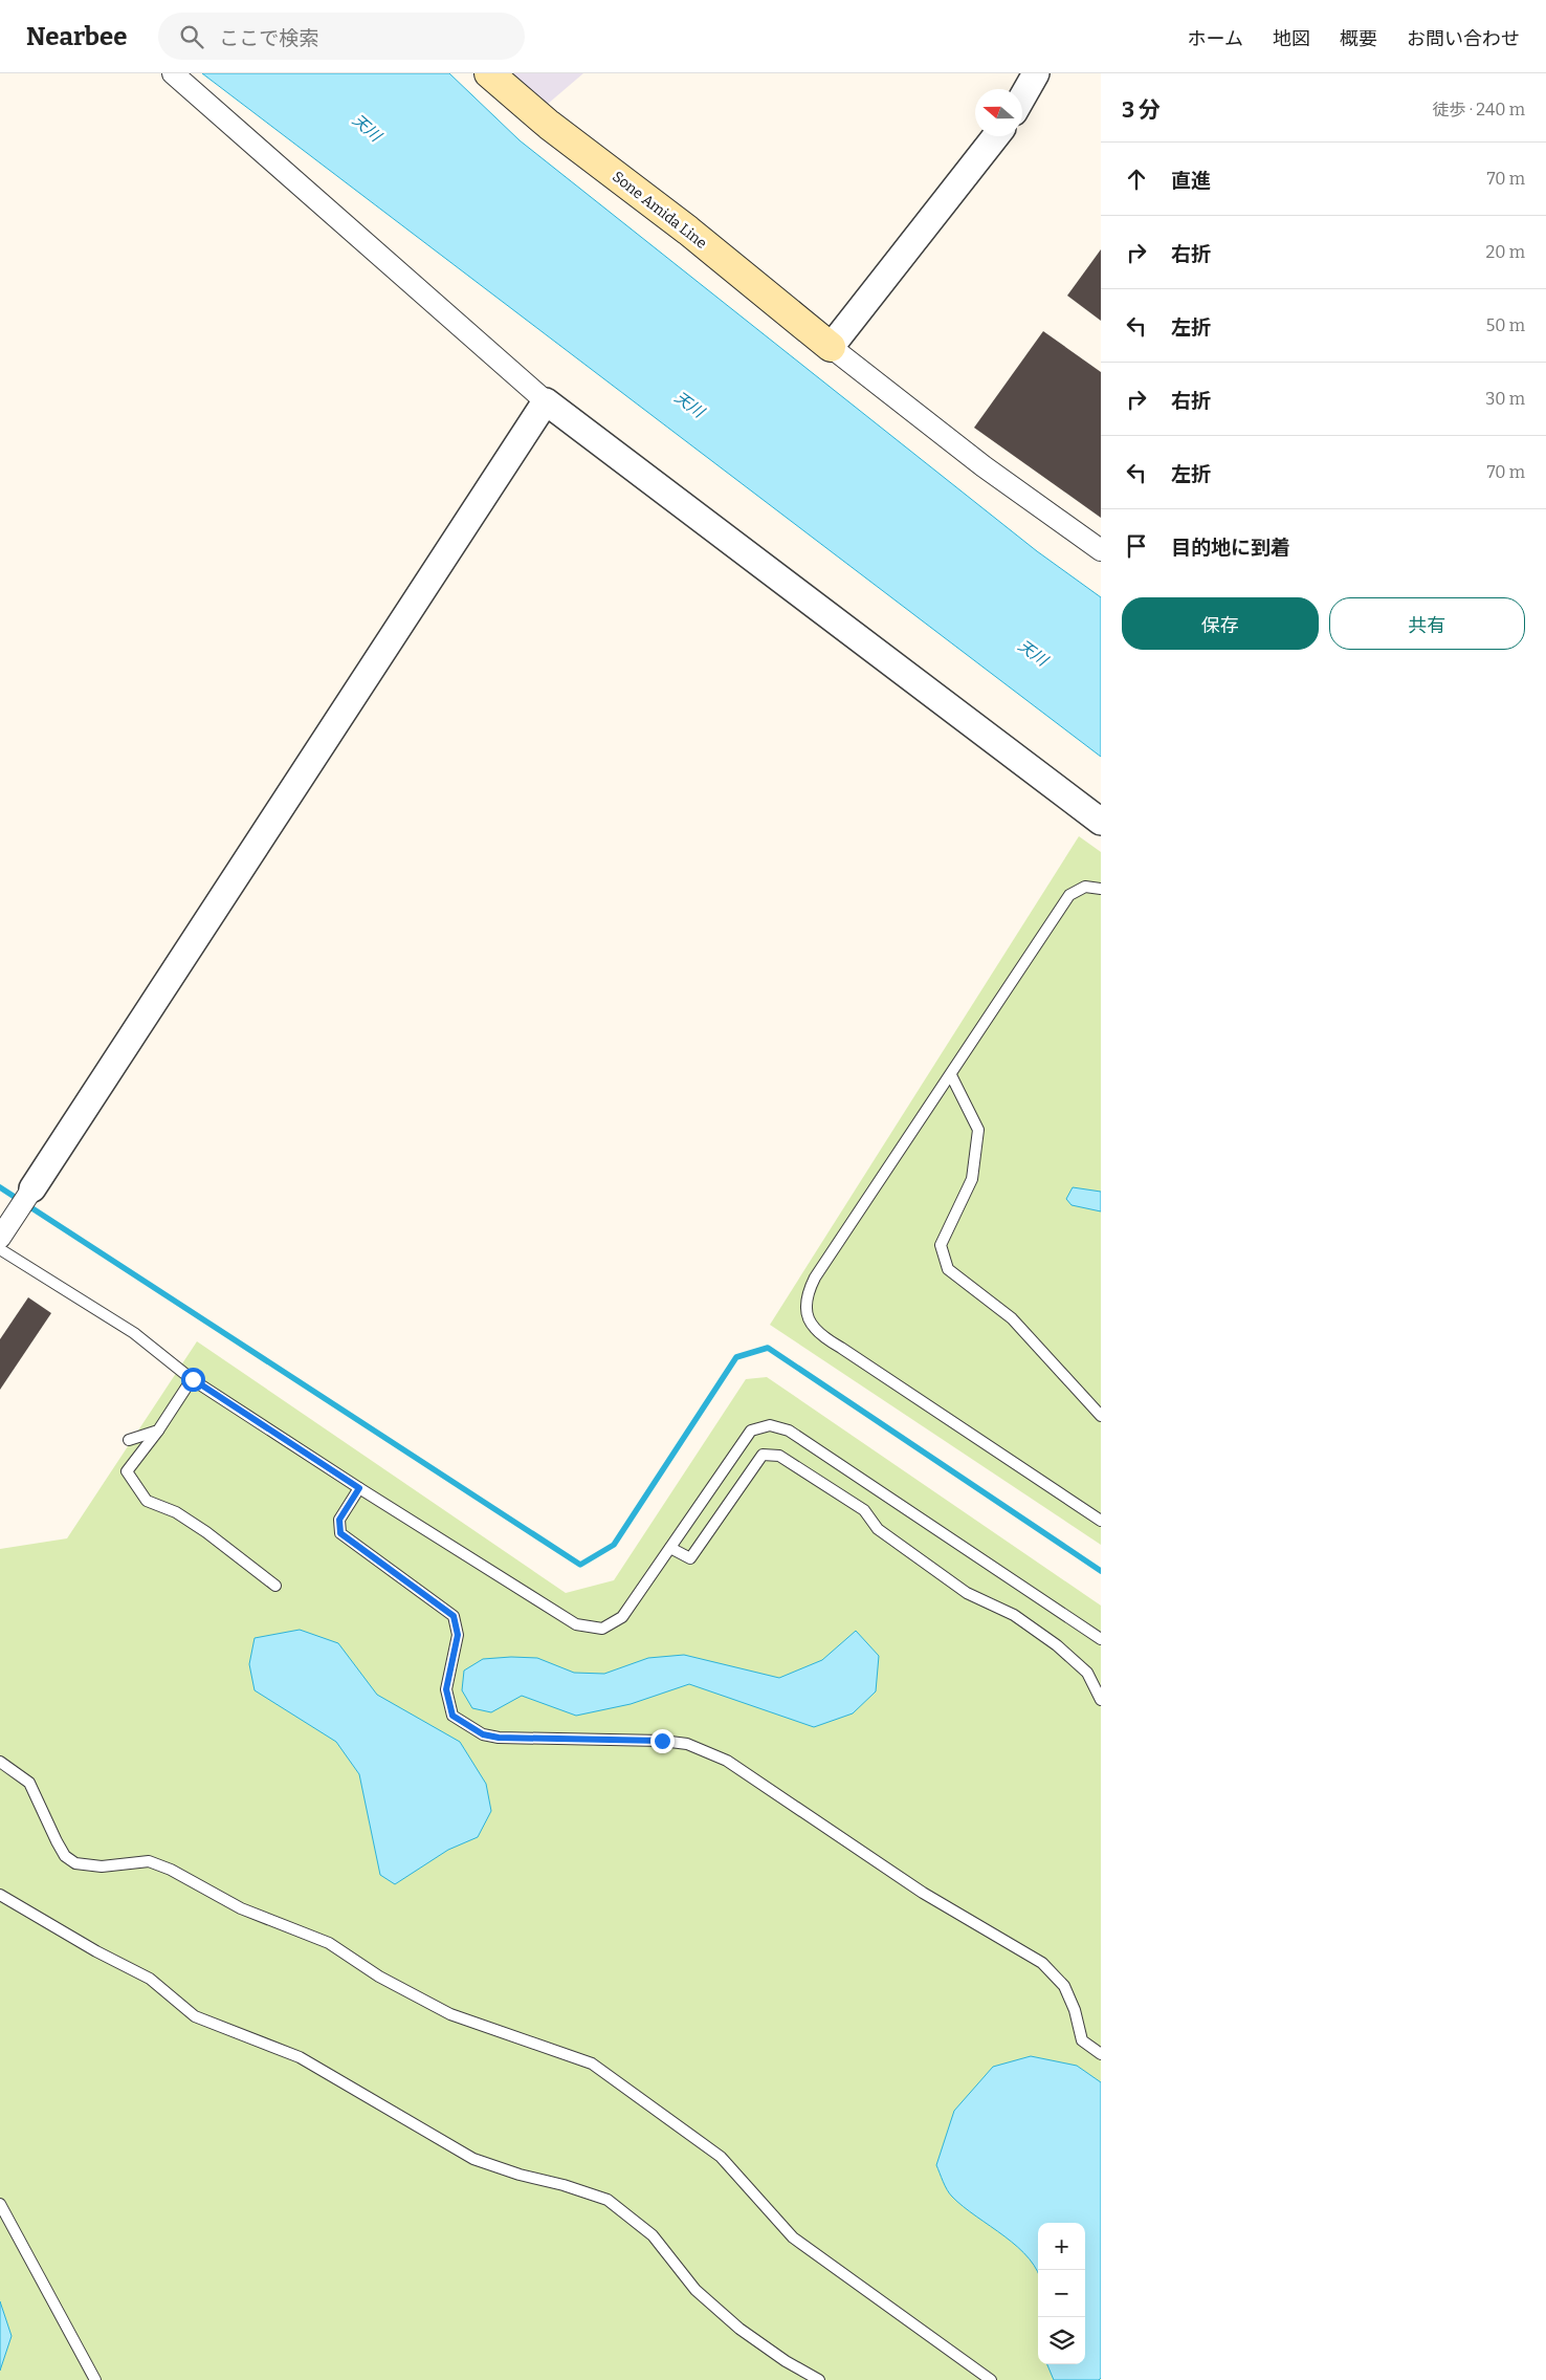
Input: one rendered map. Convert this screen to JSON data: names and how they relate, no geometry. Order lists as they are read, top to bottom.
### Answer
{
  "streets": {
    "main road": ["Sone Amida Line"]
  },
  "water": ["天川"],
  "north": "left",
  "page": {
    "header": "Nearbee",
    "search": "ここで検索",
    "nav": [
      "ホーム",
      "地図",
      "概要",
      "お問い合わせ"
    ],
    "heading": ["3 分", "徒歩 · 240 m"],
    "list": [
      ["直進", "70 m"],
      ["右折", "20 m"],
      ["左折", "50 m"],
      ["右折", "30 m"],
      ["左折", "70 m"],
      "目的地に到着"
    ],
    "buttons": ["保存", "共有"],
    "map_buttons": ["+", "−"]
  }
}
